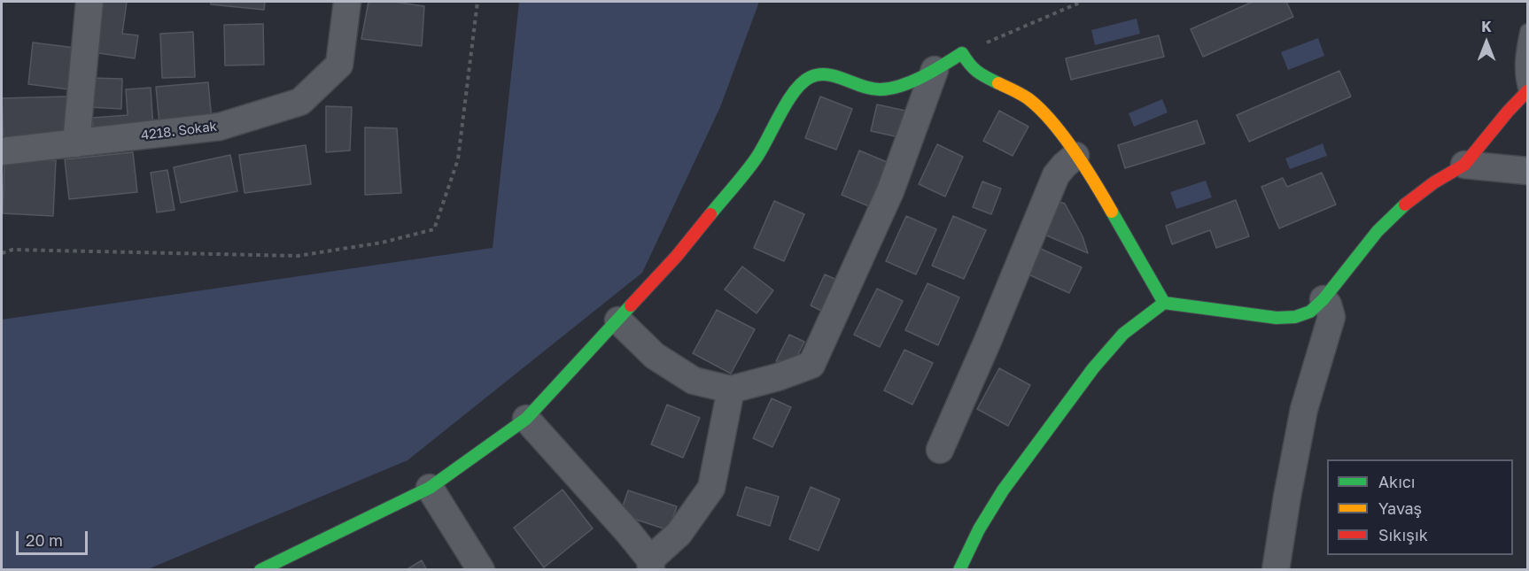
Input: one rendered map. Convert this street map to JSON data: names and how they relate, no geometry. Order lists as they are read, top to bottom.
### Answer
{
  "streets": {
    "street": ["4218. Sokak"]
  },
  "legend": ["Akıcı", "Yavaş", "Sıkışık"],
  "scale_bar": "20 m",
  "north": "top"
}
